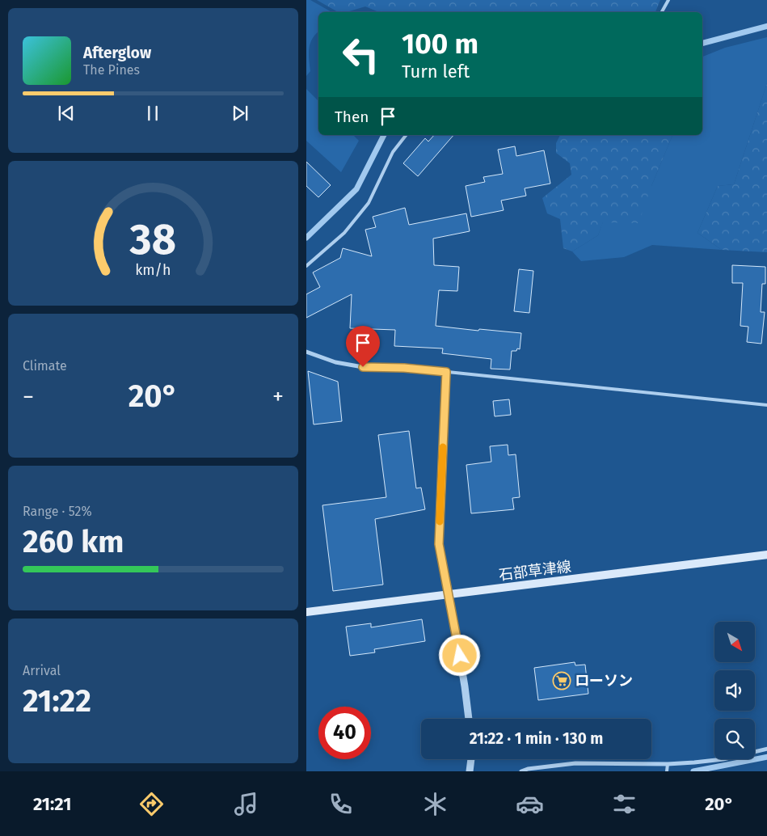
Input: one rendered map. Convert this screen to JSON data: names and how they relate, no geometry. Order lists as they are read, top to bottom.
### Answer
{
  "streets": {
    "main road": ["石部草津線"]
  },
  "places": {
    "supermarket": ["ローソン"]
  },
  "north": "bottom right",
  "page": {
    "turn": ["100 m", "Turn left"],
    "song": ["Afterglow", "The Pines"],
    "then": "Then",
    "tile": [
      "Climate",
      ["Range · 52%", "260 km"],
      ["Arrival", "21:22"]
    ],
    "heat": ["−", "20°", "+"],
    "limit": "40",
    "trip": "21:22 · 1 min · 130 m",
    "tabs": ["21:21", "20°"],
    "gauge": ["38", "km/h"]
  }
}
